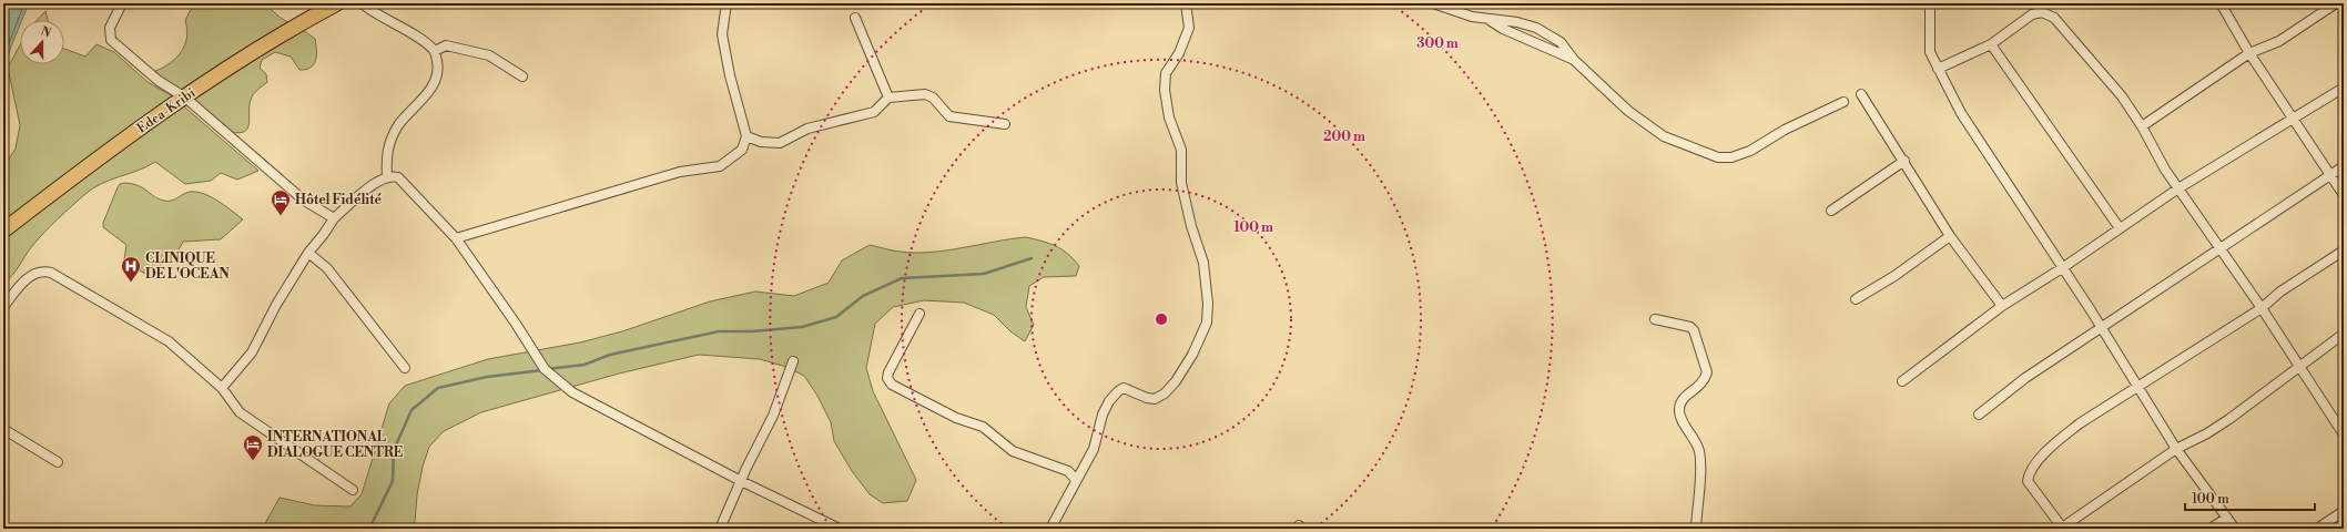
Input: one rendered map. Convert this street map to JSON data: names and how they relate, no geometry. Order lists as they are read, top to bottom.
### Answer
{
  "streets": {
    "highway": ["Edea-Kribi"]
  },
  "places": {
    "hotel": ["Hôtel Fidélité", "INTERNATIONAL DIALOGUE CENTRE"],
    "hospital": ["CLINIQUE DE L'OCEAN"]
  },
  "scale_bar": "100 m",
  "north": "top",
  "rings": ["300 m", "200 m", "100 m"]
}
